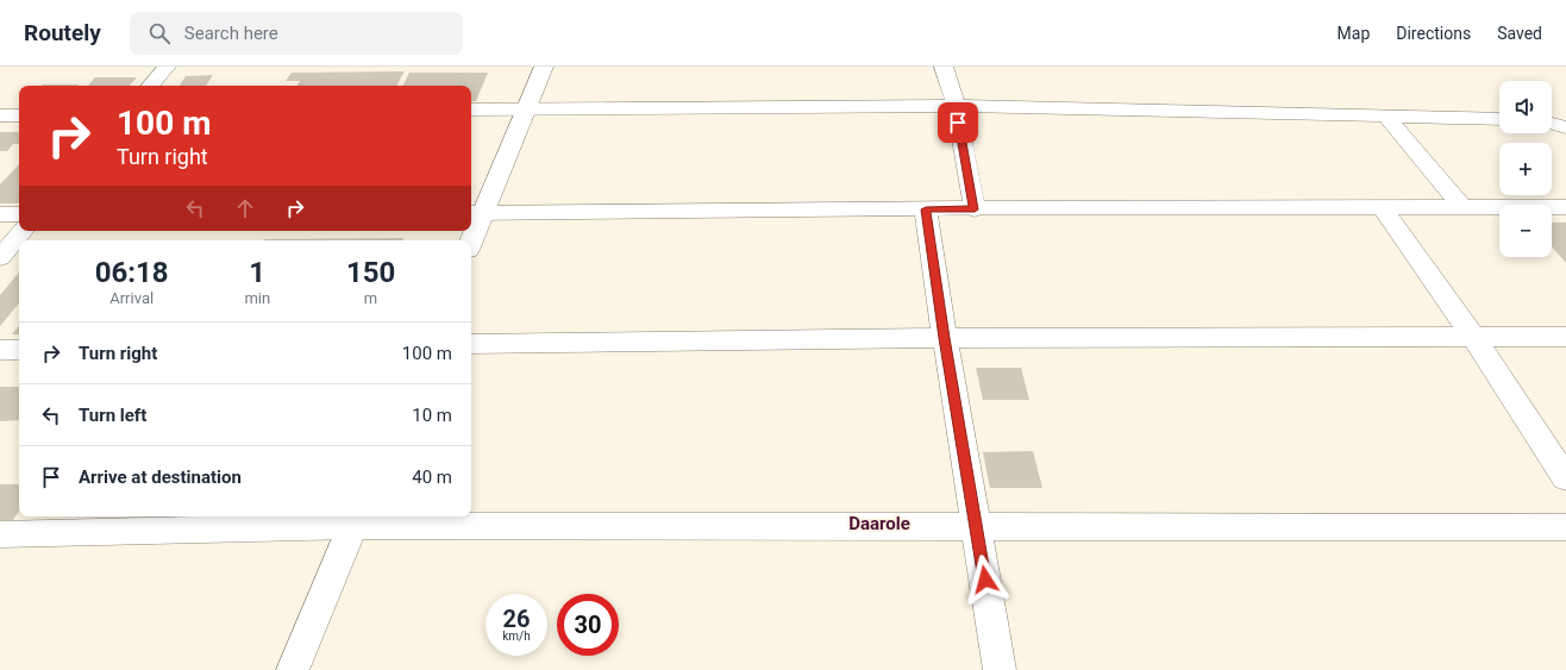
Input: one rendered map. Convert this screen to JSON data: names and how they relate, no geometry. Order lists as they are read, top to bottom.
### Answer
{
  "districts": ["Daarole"],
  "page": {
    "header": "Routely",
    "search": "Search here",
    "nav": ["Map", "Directions", "Saved"],
    "map_buttons": ["+", "−"],
    "turn": ["100 m", "Turn right"],
    "eta": [
      "06:18",
      "Arrival",
      "1",
      "min",
      "150",
      "m"
    ],
    "list": [
      {
        "name": "Turn right",
        "value": "100 m"
      },
      {
        "name": "Turn left",
        "value": "10 m"
      },
      {
        "name": "Arrive at destination",
        "value": "40 m"
      }
    ],
    "speed": "26 km/h",
    "limit": "30"
  }
}
